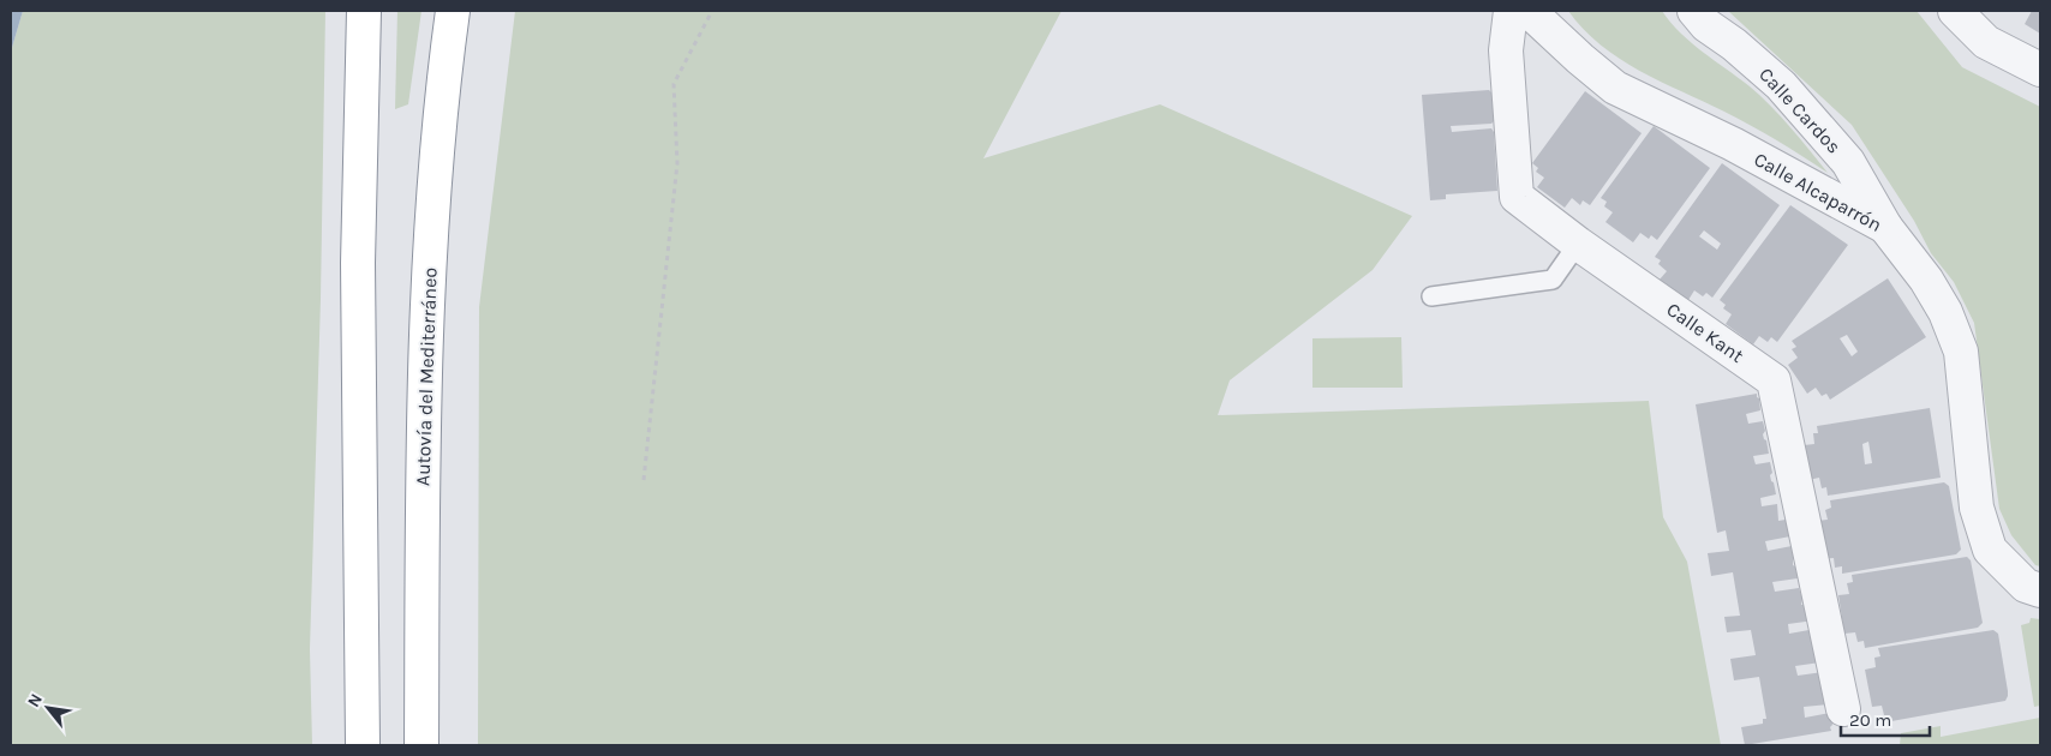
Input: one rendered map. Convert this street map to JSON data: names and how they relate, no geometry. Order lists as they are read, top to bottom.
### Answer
{
  "streets": {
    "highway": ["Autovía del Mediterráneo"],
    "street": ["Calle Cardos", "Calle Alcaparrón", "Calle Kant"]
  },
  "crossings": [
    ["Calle Cardos", "Calle Alcaparrón"]
  ],
  "scale_bar": "20 m",
  "north": "top left"
}
